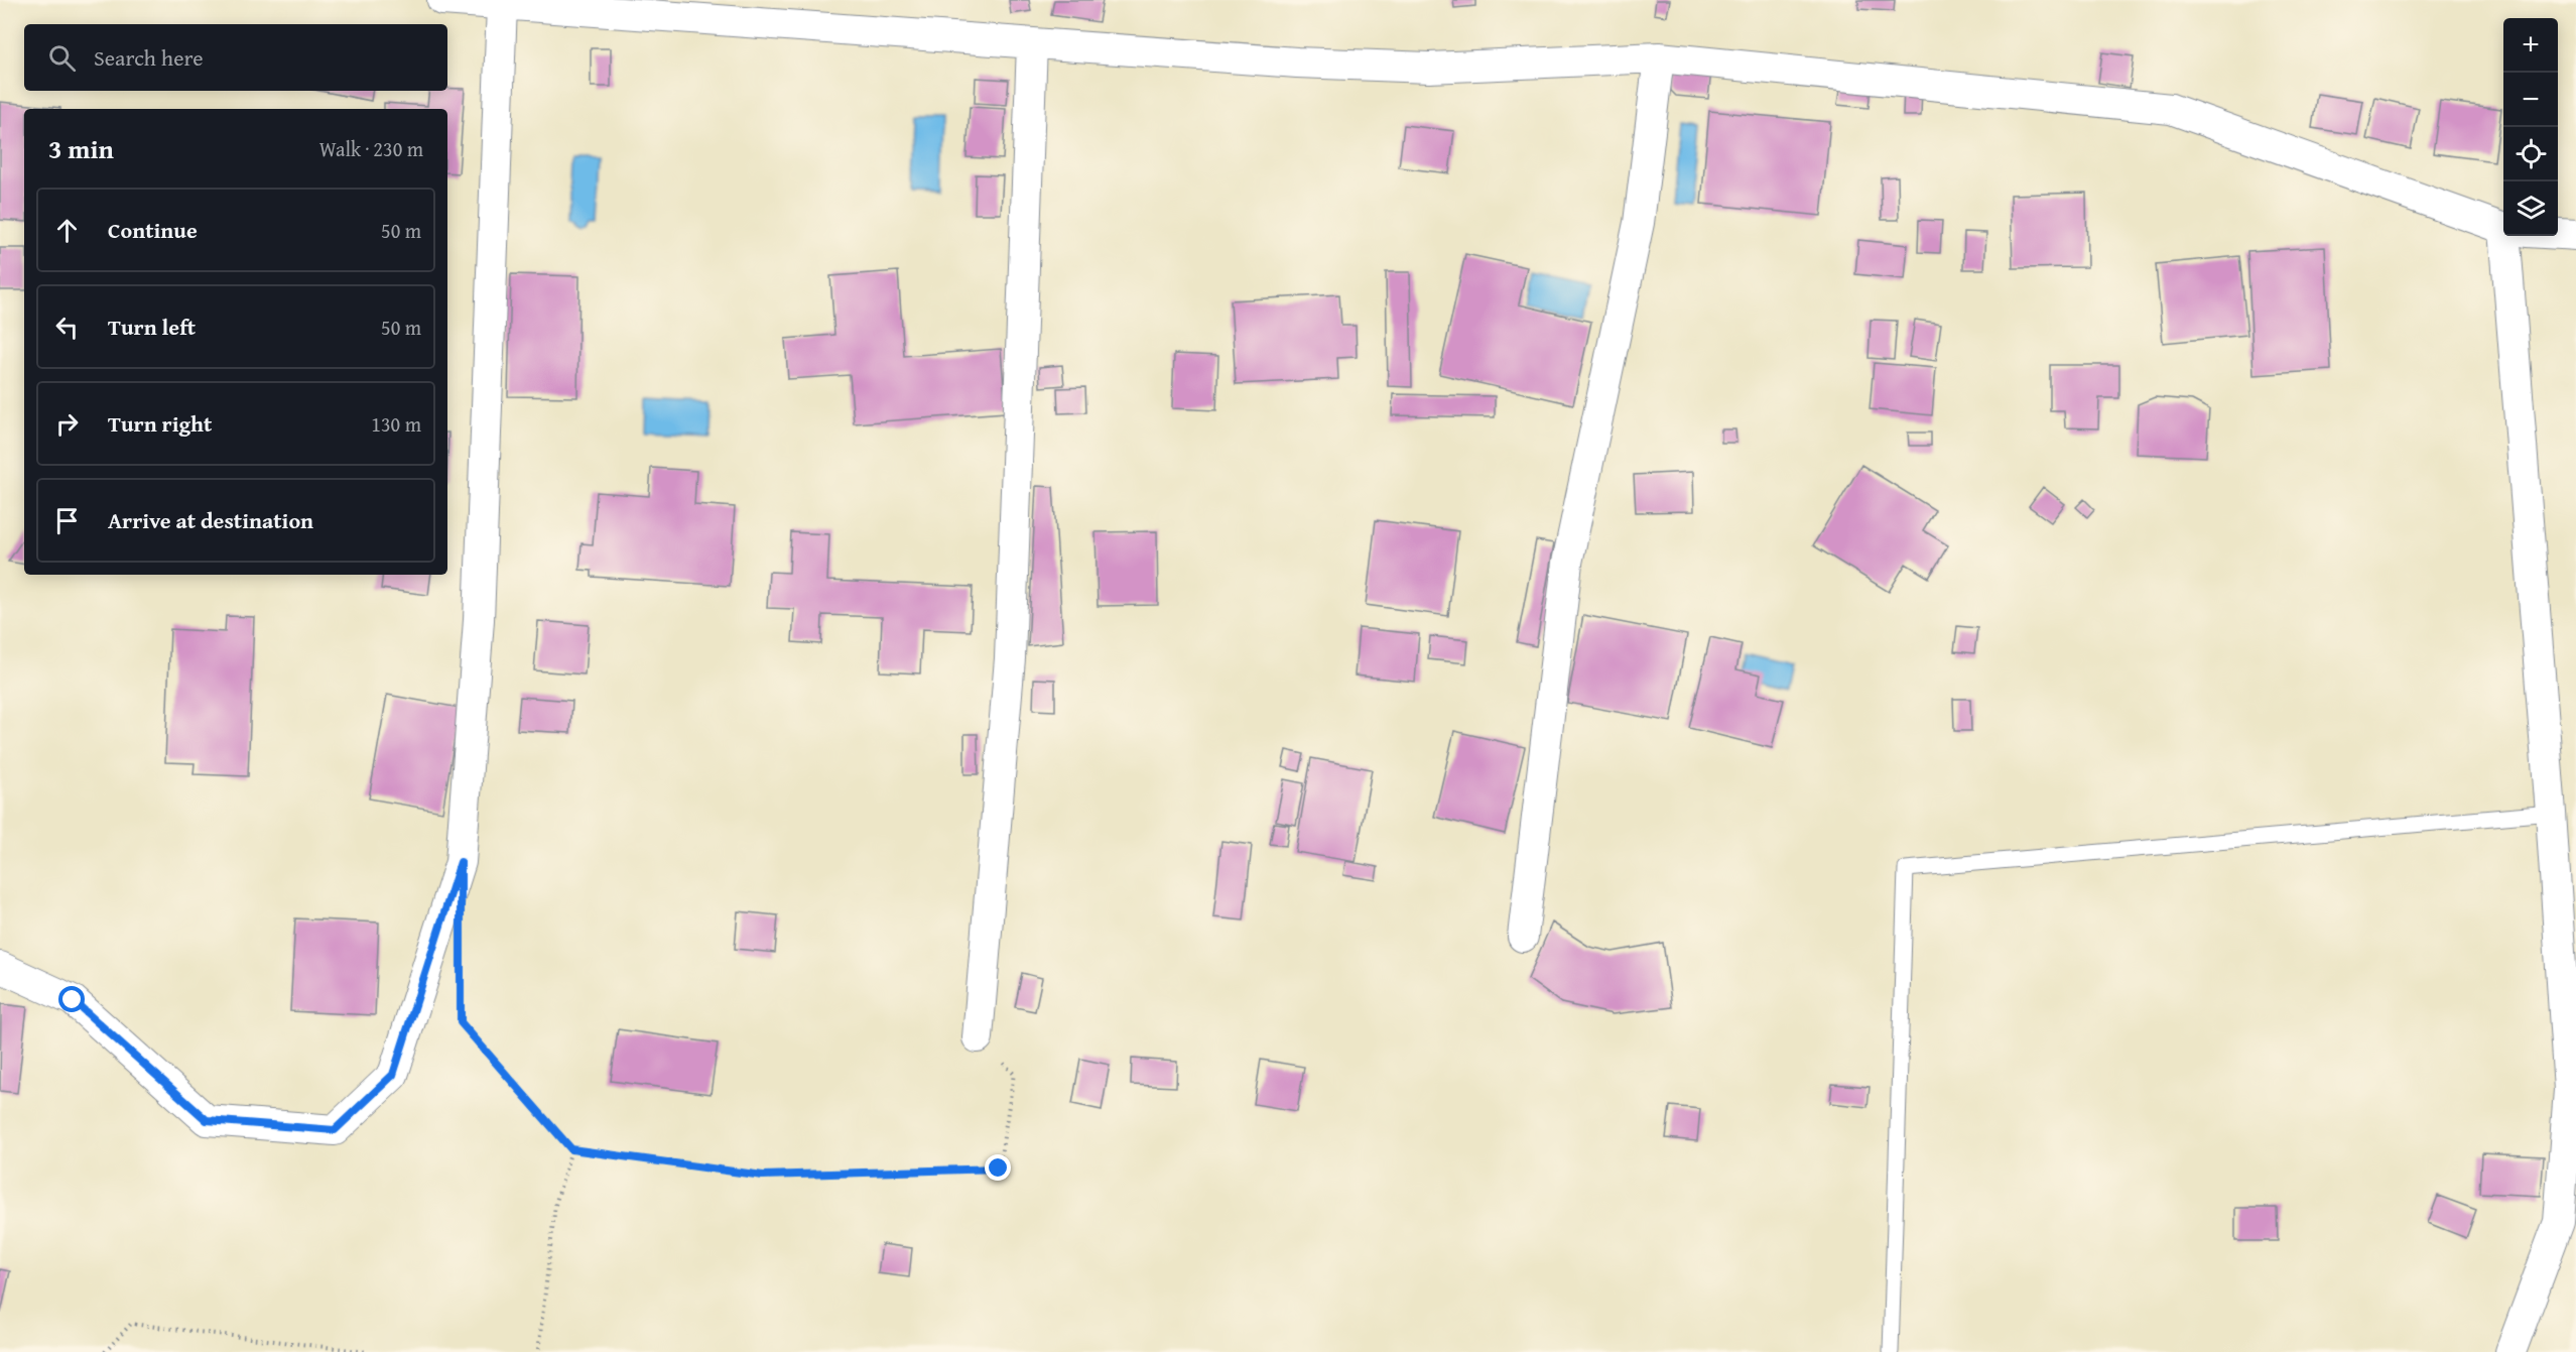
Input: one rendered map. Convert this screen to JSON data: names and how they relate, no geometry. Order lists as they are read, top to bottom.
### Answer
{
  "page": {
    "map_buttons": ["+", "−"],
    "search": "Search here",
    "heading": ["3 min", "Walk · 230 m"],
    "list": [
      ["Continue", "50 m"],
      ["Turn left", "50 m"],
      ["Turn right", "130 m"],
      "Arrive at destination"
    ]
  }
}
